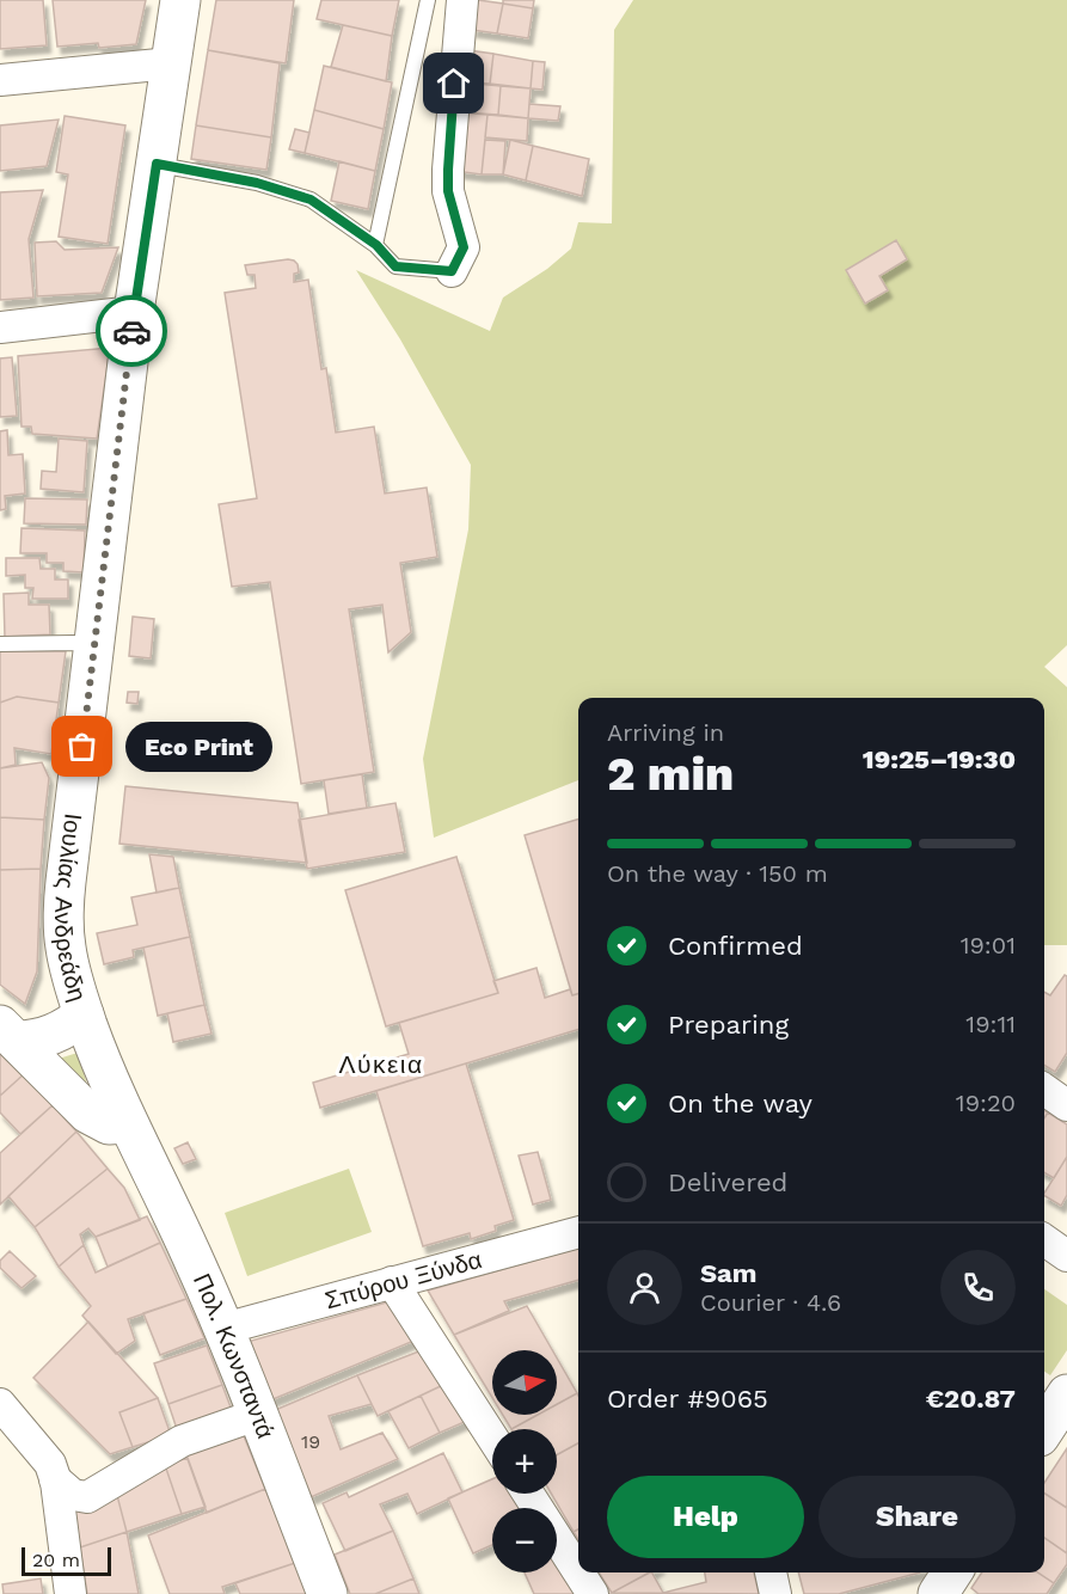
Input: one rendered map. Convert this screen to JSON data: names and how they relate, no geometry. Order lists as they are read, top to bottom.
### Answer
{
  "streets": {
    "main road": ["Ιουλίας Ανδρεάδη", "Πολ. Κωνσταντά"],
    "street": ["Σπύρου Ξύνδα"]
  },
  "crossings": [
    ["Ιουλίας Ανδρεάδη", "Πολ. Κωνσταντά"],
    ["Σπύρου Ξύνδα", "Πολ. Κωνσταντά"]
  ],
  "districts": ["Λύκεια"],
  "places": ["Eco Print"],
  "house_numbers": ["19"],
  "scale_bar": "20 m",
  "north": "right",
  "page": {
    "heading": ["2 min", "Arriving in", "19:25–19:30"],
    "panel": [
      "Sam",
      "Courier · 4.6",
      "Order #9065",
      "€20.87"
    ],
    "bubble": "Eco Print",
    "bar": "On the way · 150 m",
    "list": [
      ["Confirmed", "19:01"],
      ["Preparing", "19:11"],
      ["On the way", "19:20"],
      "Delivered"
    ],
    "map_buttons": ["+", "−"],
    "buttons": ["Help", "Share"],
    "scale": "20 m"
  }
}
